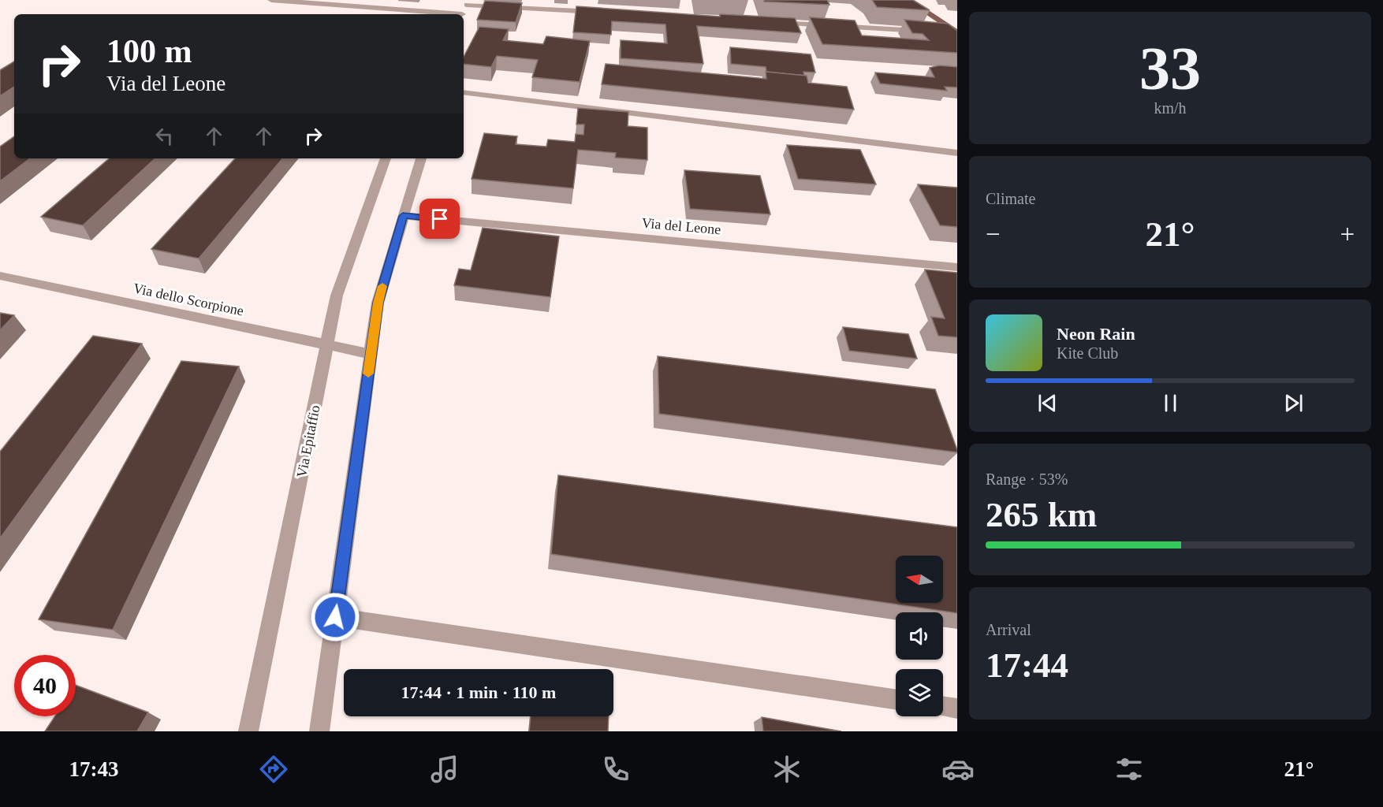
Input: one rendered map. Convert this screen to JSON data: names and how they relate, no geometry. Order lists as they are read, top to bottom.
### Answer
{
  "streets": {
    "street": ["Via del Leone", "Via dello Scorpione", "Via Epitaffio"]
  },
  "crossings": [
    ["Via dello Scorpione", "Via Epitaffio"]
  ],
  "north": "left",
  "page": {
    "tile": [
      ["33", "km/h"],
      "Climate",
      ["Range · 53%", "265 km"],
      ["Arrival", "17:44"]
    ],
    "turn": ["100 m", "Via del Leone"],
    "heat": ["−", "21°", "+"],
    "song": ["Neon Rain", "Kite Club"],
    "limit": "40",
    "trip": "17:44 · 1 min · 110 m",
    "tabs": ["17:43", "21°"]
  }
}
